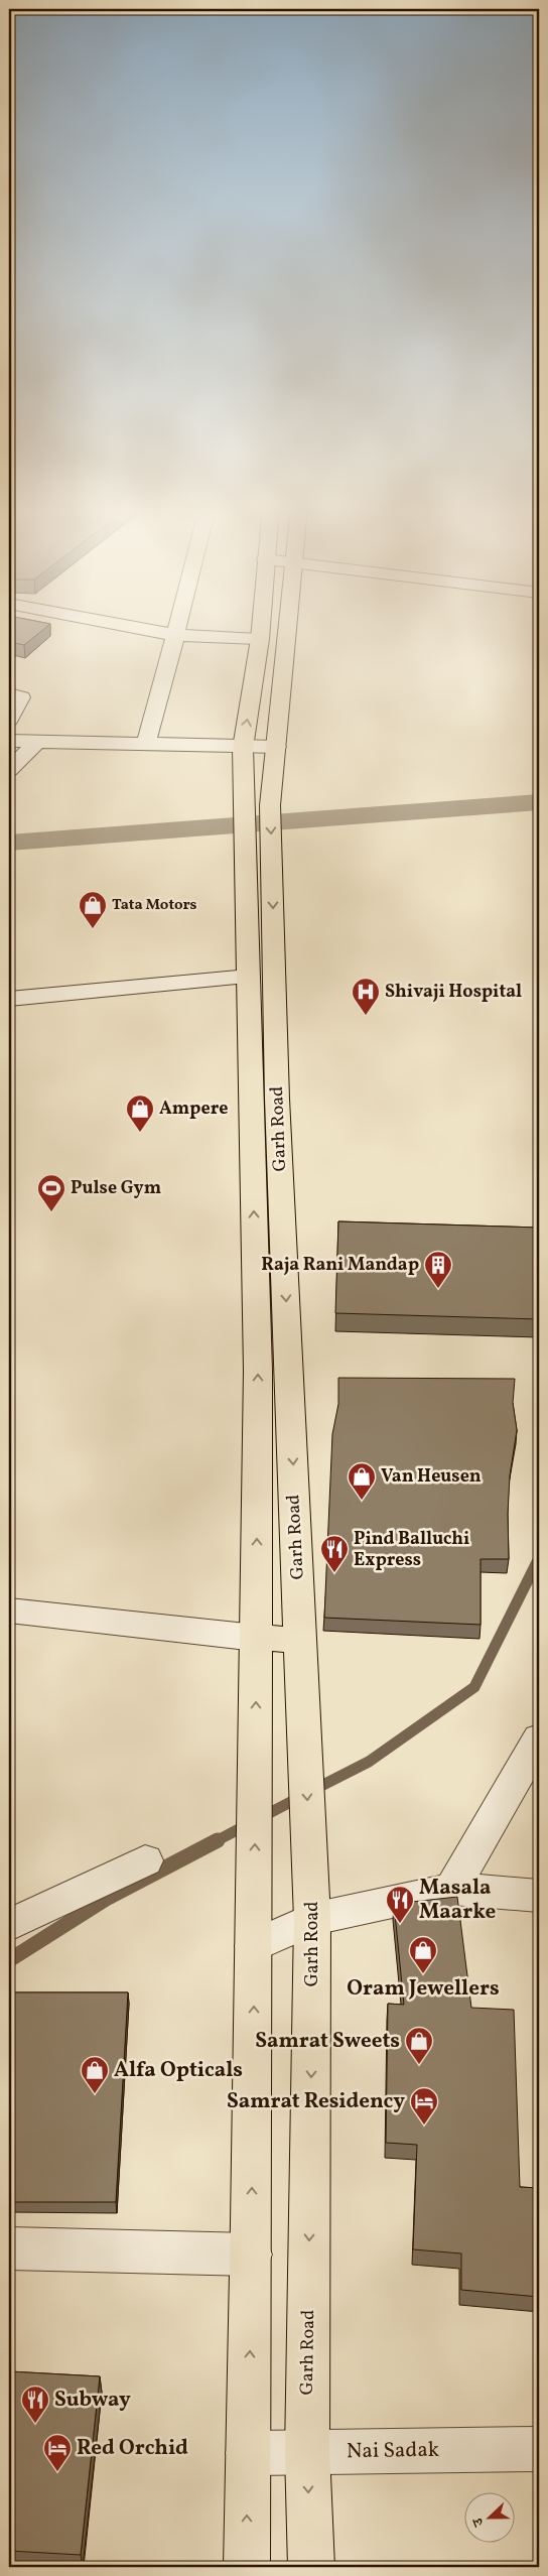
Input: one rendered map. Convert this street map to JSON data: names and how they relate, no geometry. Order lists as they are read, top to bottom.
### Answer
{
  "streets": {
    "main road": ["Garh Road"],
    "street": ["Nai Sadak"]
  },
  "crossings": [
    ["Garh Road", "Nai Sadak"]
  ],
  "places": {
    "shop": [
      "Tata Motors",
      "Ampere",
      "Van Heusen",
      "Oram Jewellers",
      "Samrat Sweets",
      "Alfa Opticals"
    ],
    "hospital": ["Shivaji Hospital"],
    "sports": ["Pulse Gym"],
    "building": ["Raja Rani Mandap"],
    "restaurant": ["Pind Balluchi Express", "Masala Maarke", "Subway"],
    "hotel": ["Samrat Residency", "Red Orchid"]
  },
  "north": "left"
}
